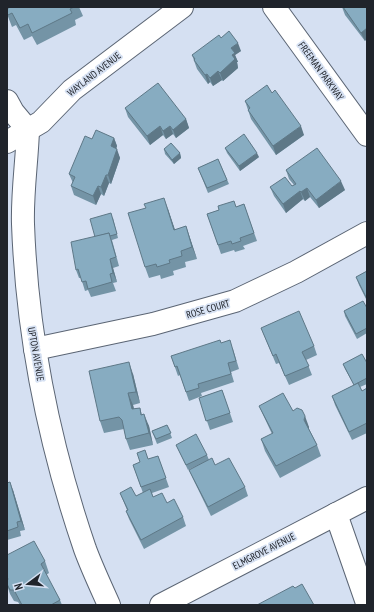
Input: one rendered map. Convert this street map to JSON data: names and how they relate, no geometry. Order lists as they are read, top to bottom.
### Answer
{
  "streets": {
    "street": [
      "FREEMAN PARKWAY",
      "WAYLAND AVENUE",
      "ROSE COURT",
      "UPTON AVENUE",
      "ELMGROVE AVENUE"
    ]
  },
  "crossings": [
    ["WAYLAND AVENUE", "UPTON AVENUE"],
    ["ROSE COURT", "UPTON AVENUE"]
  ],
  "north": "left"
}
